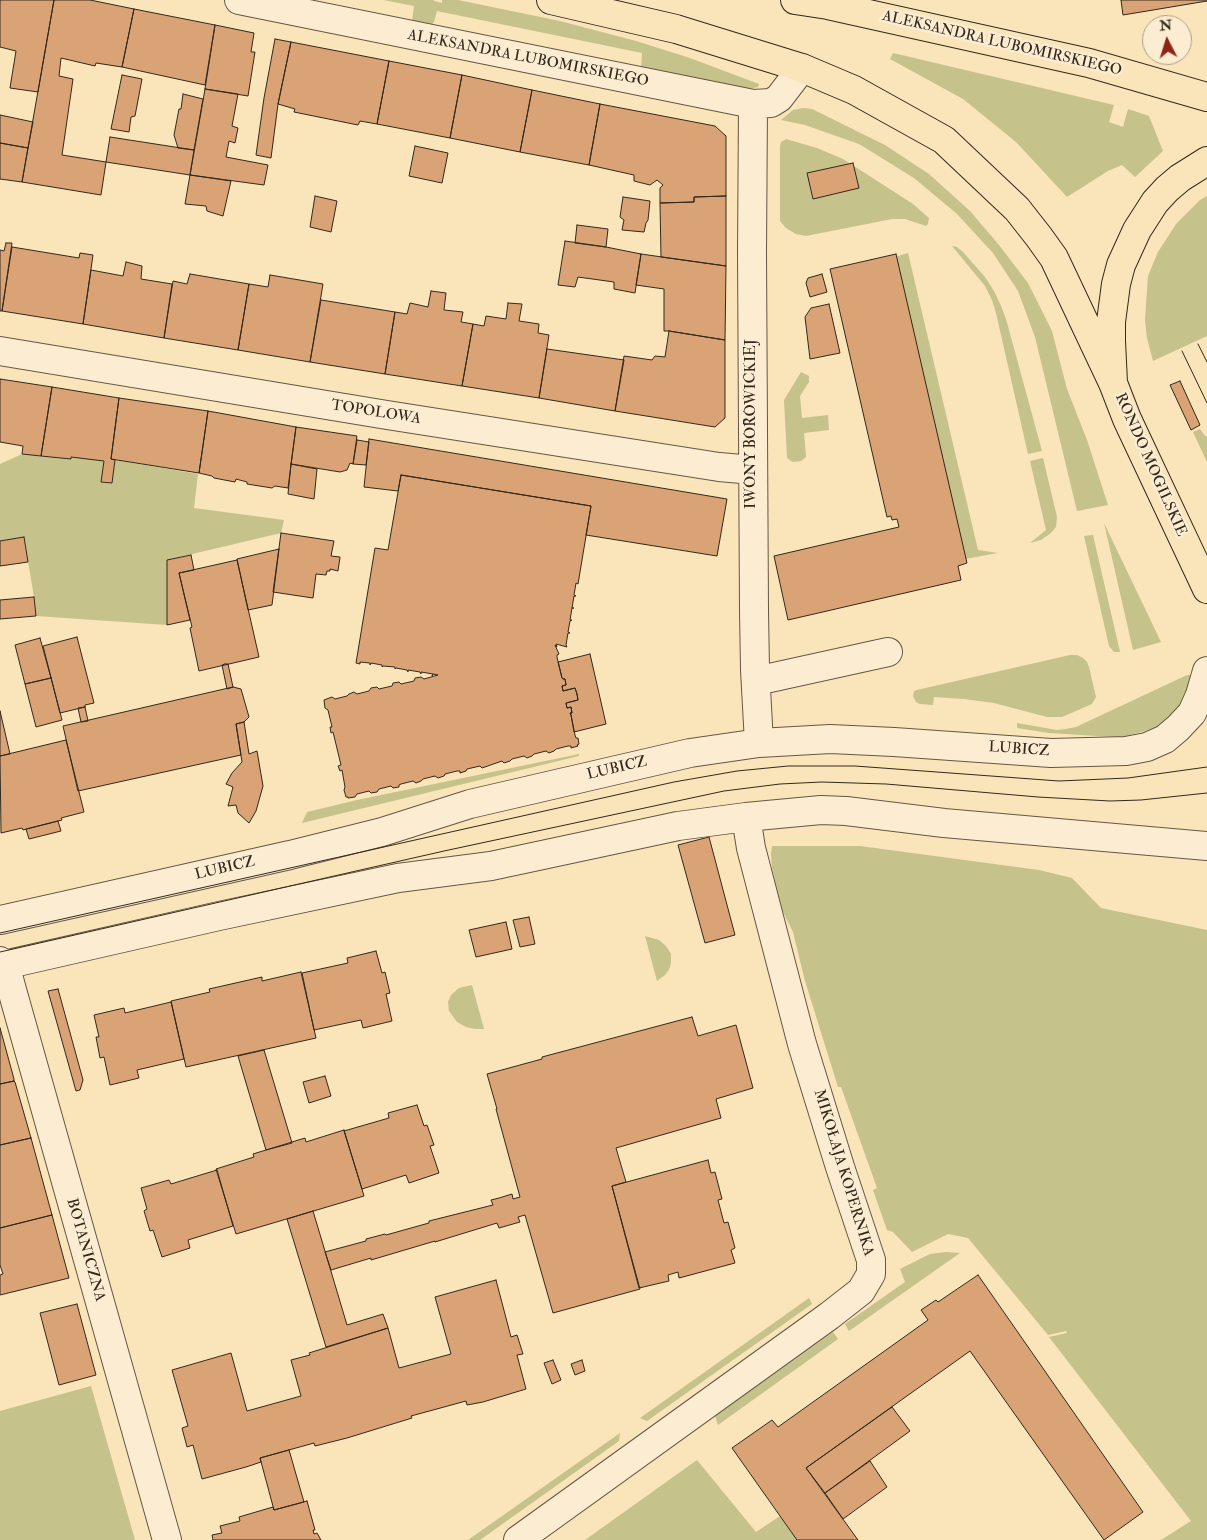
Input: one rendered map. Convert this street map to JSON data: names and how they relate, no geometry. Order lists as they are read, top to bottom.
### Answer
{
  "streets": {
    "main road": ["ALEKSANDRA LUBOMIRSKIEGO", "RONDO MOGILSKIE"],
    "street": [
      "TOPOLOWA",
      "IWONY BOROWICKIEJ",
      "LUBICZ",
      "MIKOŁAJA KOPERNIKA",
      "BOTANICZNA"
    ]
  },
  "crossings": [
    ["ALEKSANDRA LUBOMIRSKIEGO", "IWONY BOROWICKIEJ"],
    ["TOPOLOWA", "IWONY BOROWICKIEJ"],
    ["IWONY BOROWICKIEJ", "LUBICZ"]
  ],
  "north": "top"
}
